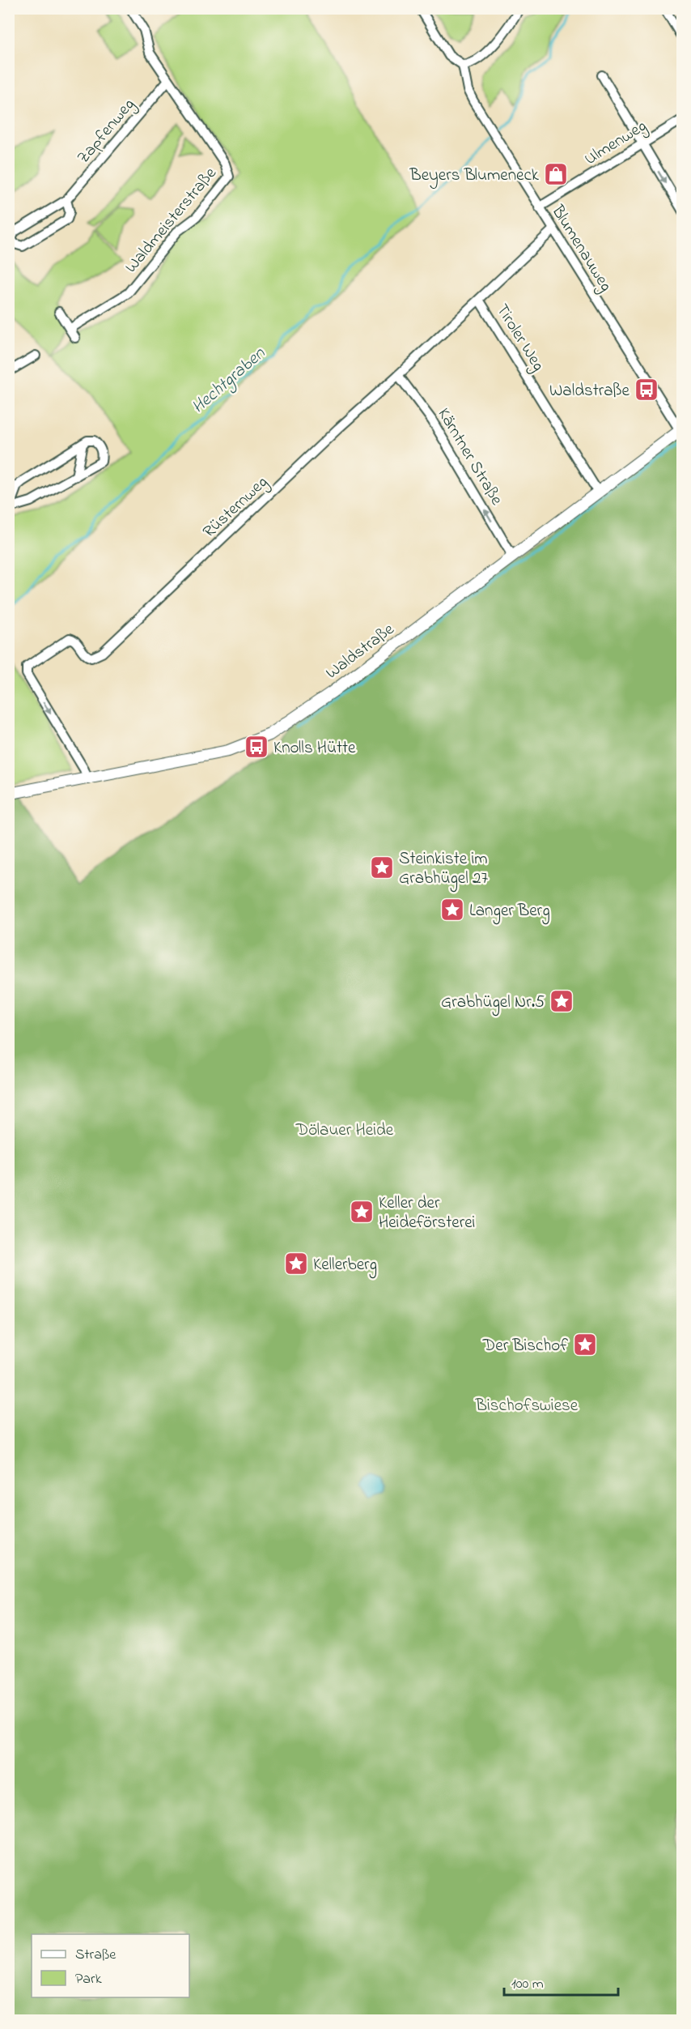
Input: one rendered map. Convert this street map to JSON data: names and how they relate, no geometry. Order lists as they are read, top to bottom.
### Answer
{
  "streets": {
    "main road": ["Waldstraße"],
    "street": [
      "Zapfenweg",
      "Ulmenweg",
      "Waldmeisterstraße",
      "Blumenauweg",
      "Tiroler Weg",
      "Kärntner Straße",
      "Rüsternweg"
    ]
  },
  "crossings": [
    ["Zapfenweg", "Waldmeisterstraße"],
    ["Ulmenweg", "Blumenauweg"],
    ["Blumenauweg", "Rüsternweg"],
    ["Blumenauweg", "Waldstraße"],
    ["Tiroler Weg", "Rüsternweg"],
    ["Tiroler Weg", "Waldstraße"],
    ["Kärntner Straße", "Rüsternweg"],
    ["Kärntner Straße", "Waldstraße"],
    ["Rüsternweg", "Waldstraße"]
  ],
  "one_way": ["Kärntner Straße", "Rüsternweg"],
  "water": ["Hechtgraben"],
  "parks": ["Dölauer Heide", "Bischofswiese"],
  "places": {
    "shop": ["Beyers Blumeneck"],
    "bus stop": ["Waldstraße", "Knolls Hütte"],
    "place": [
      "Steinkiste im Grabhügel 27",
      "Langer Berg",
      "Grabhügel Nr.5",
      "Keller der Heideförsterei",
      "Kellerberg",
      "Der Bischof"
    ]
  },
  "legend": ["Straße", "Park"],
  "scale_bar": "100 m"
}
